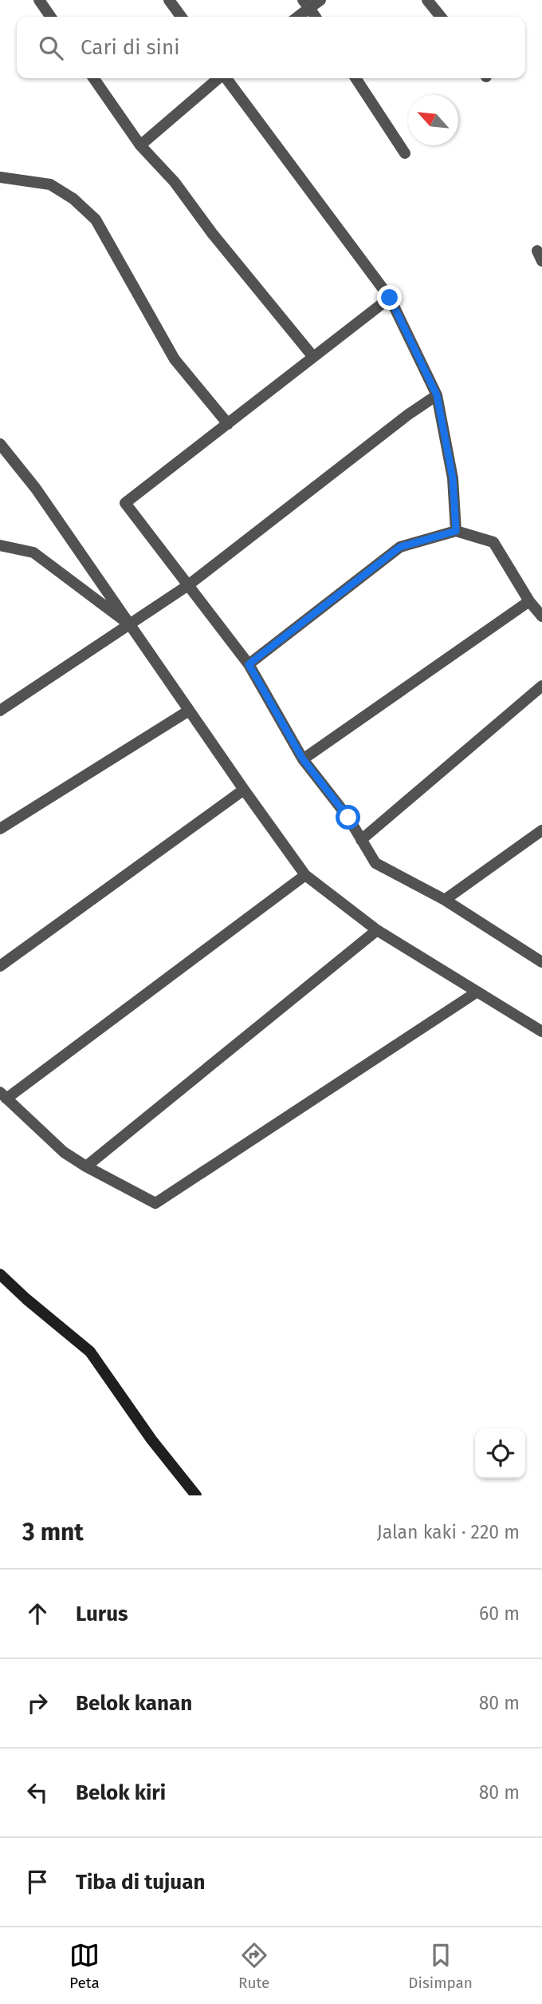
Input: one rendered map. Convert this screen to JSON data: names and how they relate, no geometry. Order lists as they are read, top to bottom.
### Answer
{
  "north": "top left",
  "page": {
    "search": "Cari di sini",
    "heading": ["3 mnt", "Jalan kaki · 220 m"],
    "list": [
      ["Lurus", "60 m"],
      ["Belok kanan", "80 m"],
      ["Belok kiri", "80 m"],
      "Tiba di tujuan"
    ],
    "nav": ["Peta", "Rute", "Disimpan"]
  }
}
